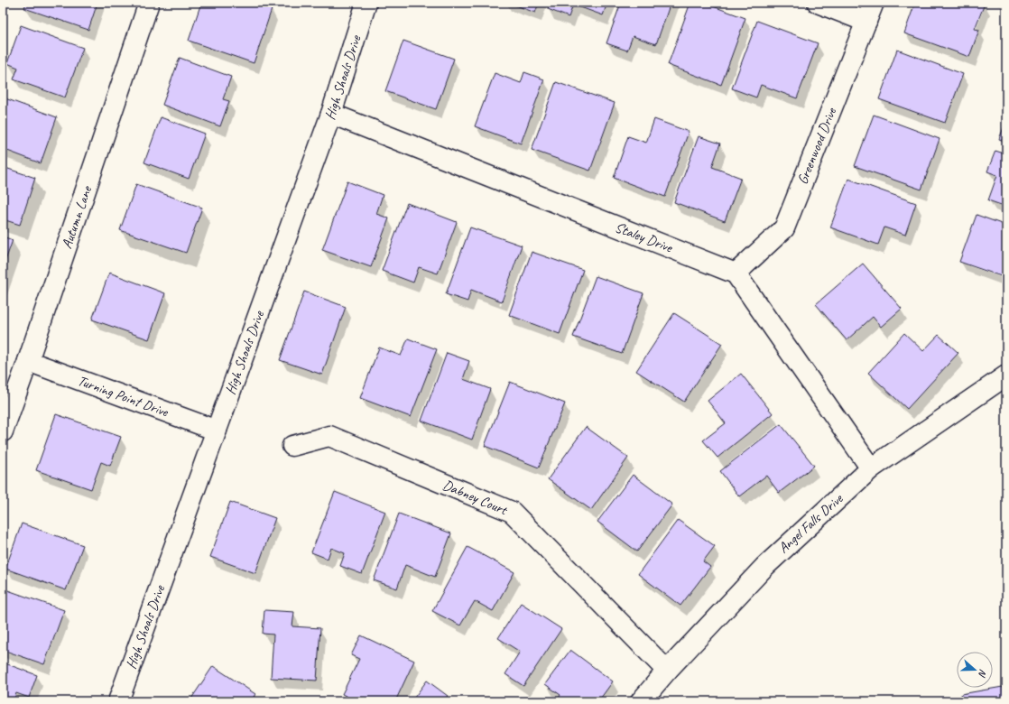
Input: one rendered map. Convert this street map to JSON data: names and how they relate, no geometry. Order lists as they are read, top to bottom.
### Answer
{
  "streets": {
    "street": [
      "High Shoals Drive",
      "Greenwood Drive",
      "Autumn Lane",
      "Staley Drive",
      "Turning Point Drive",
      "Dabney Court",
      "Angel Falls Drive"
    ]
  },
  "crossings": [
    ["High Shoals Drive", "Staley Drive"],
    ["High Shoals Drive", "Turning Point Drive"],
    ["Greenwood Drive", "Staley Drive"],
    ["Autumn Lane", "Turning Point Drive"],
    ["Dabney Court", "Angel Falls Drive"]
  ],
  "north": "right"
}
